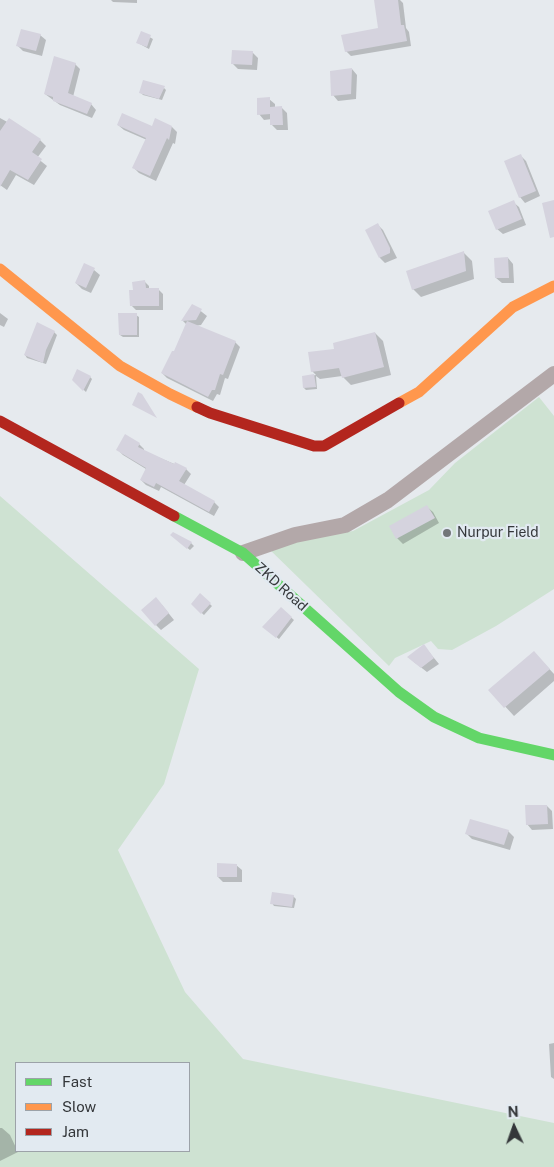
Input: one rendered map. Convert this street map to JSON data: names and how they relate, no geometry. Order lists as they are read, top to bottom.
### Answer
{
  "streets": {
    "street": ["ZKD Road"]
  },
  "places": ["Nurpur Field"],
  "legend": ["Fast", "Slow", "Jam"],
  "north": "top"
}
